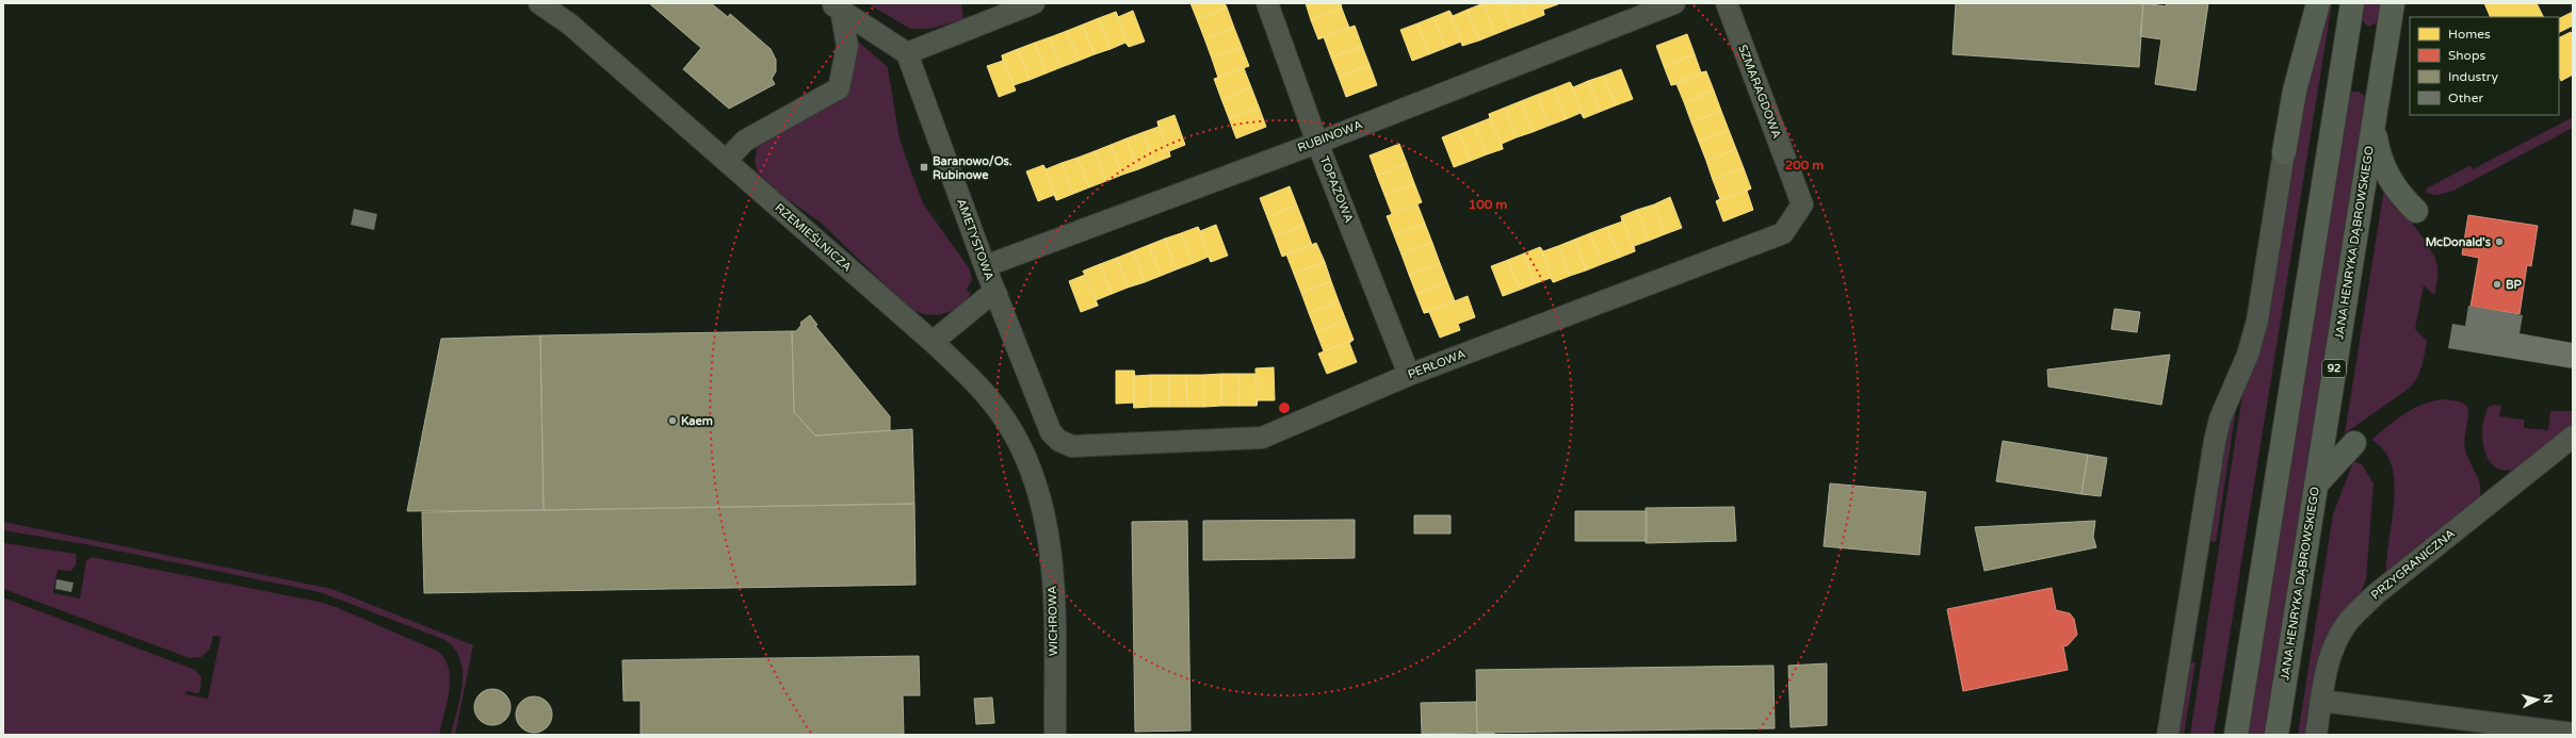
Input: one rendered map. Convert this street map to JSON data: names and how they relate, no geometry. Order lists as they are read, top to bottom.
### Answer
{
  "streets": {
    "main road": ["JANA HENRYKA DĄBROWSKIEGO", "92"],
    "street": [
      "SZMARAGDOWA",
      "RUBINOWA",
      "TOPAZOWA",
      "RZEMIEŚLNICZA",
      "AMETYSTOWA",
      "PERŁOWA",
      "PRZYGRANICZNA",
      "WICHROWA"
    ]
  },
  "crossings": [
    ["SZMARAGDOWA", "PERŁOWA"],
    ["RUBINOWA", "TOPAZOWA"],
    ["RUBINOWA", "AMETYSTOWA"],
    ["TOPAZOWA", "PERŁOWA"],
    ["RZEMIEŚLNICZA", "WICHROWA"],
    ["AMETYSTOWA", "PERŁOWA"]
  ],
  "places": {
    "transit": ["Baranowo/Os. Rubinowe"],
    "other": ["McDonald's", "BP", "Kaem"]
  },
  "legend": [
    "Homes",
    "Shops",
    "Industry",
    "Other"
  ],
  "north": "right",
  "rings": ["200 m", "100 m"]
}
